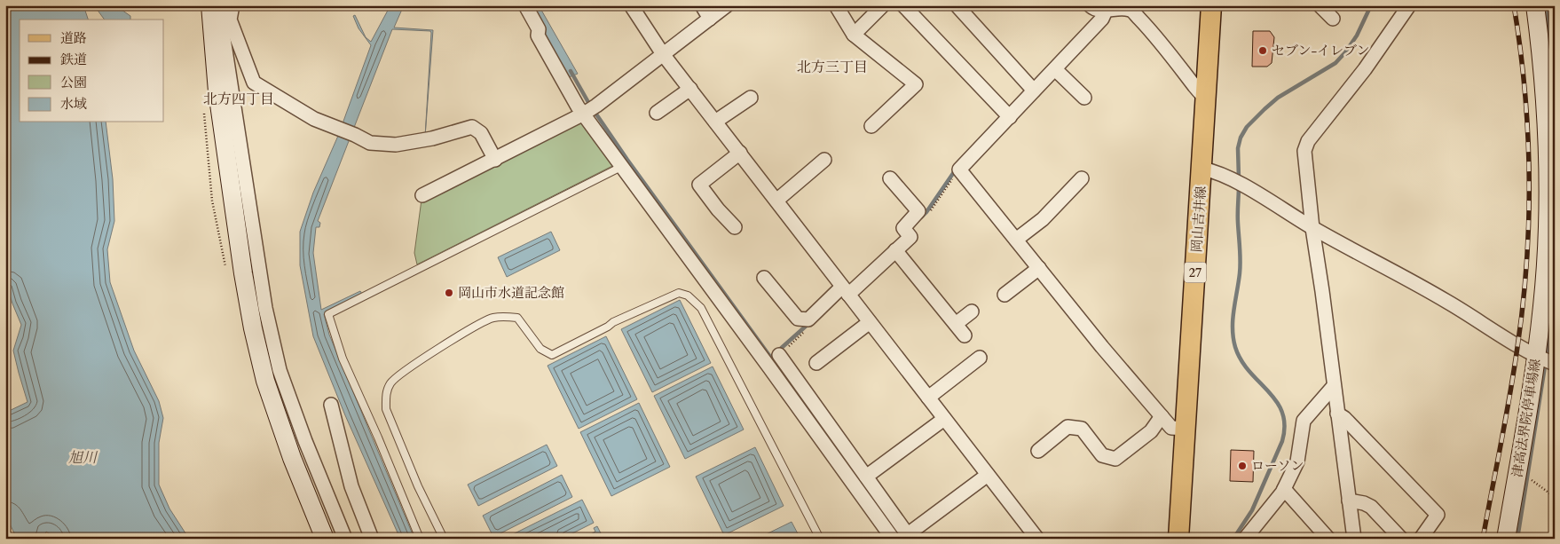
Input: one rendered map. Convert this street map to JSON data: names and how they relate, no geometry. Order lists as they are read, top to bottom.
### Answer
{
  "streets": {
    "main road": ["岡山吉井線", "27"],
    "street": ["津高法界院停車場線"]
  },
  "districts": ["北方三丁目", "北方四丁目"],
  "water": ["旭川"],
  "places": ["セブン-イレブン", "岡山市水道記念館", "ローソン"],
  "legend": [
    "道路",
    "鉄道",
    "公園",
    "水域"
  ]
}
